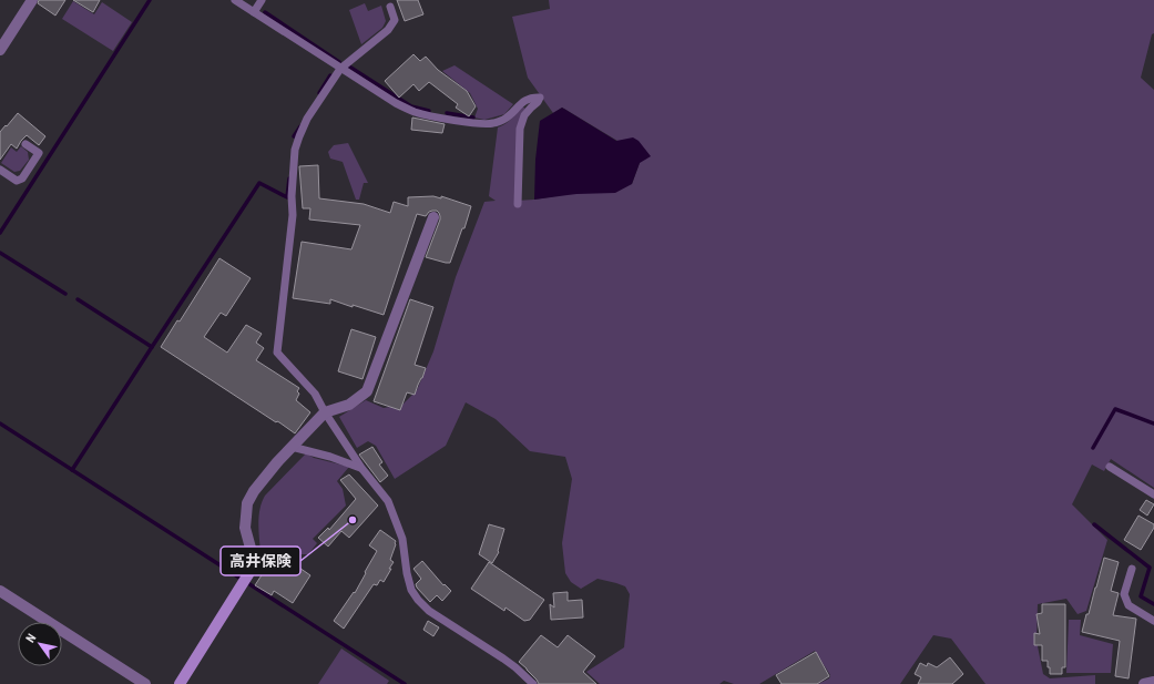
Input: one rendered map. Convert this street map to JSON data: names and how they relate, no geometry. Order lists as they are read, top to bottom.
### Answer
{
  "places": ["高井保険"],
  "north": "top left"
}
